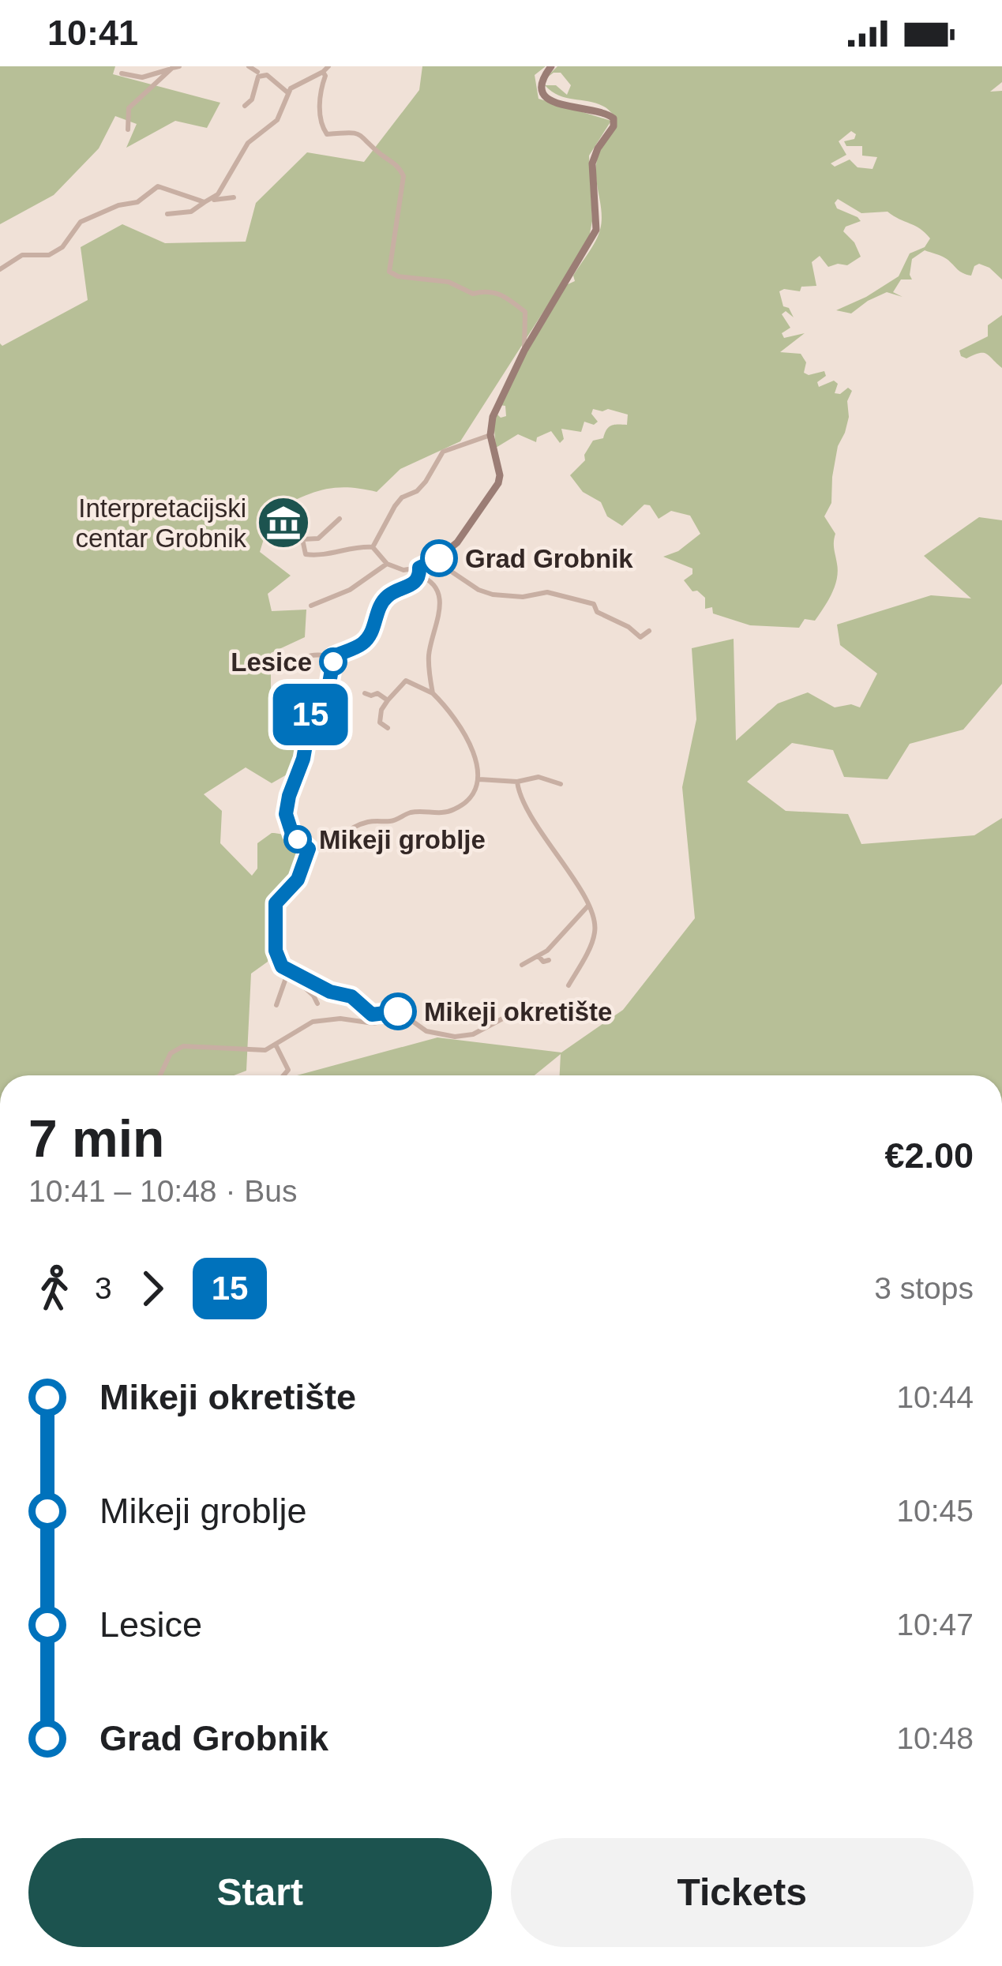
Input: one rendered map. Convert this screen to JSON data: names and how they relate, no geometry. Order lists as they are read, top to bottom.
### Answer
{
  "places": {
    "museum": ["Interpretacijski centar Grobnik"],
    "other": [
      "Grad Grobnik",
      "Lesice",
      "Mikeji groblje",
      "Mikeji okretište"
    ]
  },
  "lines": ["bus line 15"],
  "page": {
    "status": "10:41",
    "on_map": "15",
    "heading": ["7 min", "10:41 – 10:48 · Bus", "€2.00"],
    "legs": ["3", "15", "3 stops"],
    "list": [
      {
        "name": "Mikeji okretište",
        "value": "10:44"
      },
      {
        "name": "Mikeji groblje",
        "value": "10:45"
      },
      {
        "name": "Lesice",
        "value": "10:47"
      },
      {
        "name": "Grad Grobnik",
        "value": "10:48"
      }
    ],
    "buttons": ["Start", "Tickets"]
  }
}
